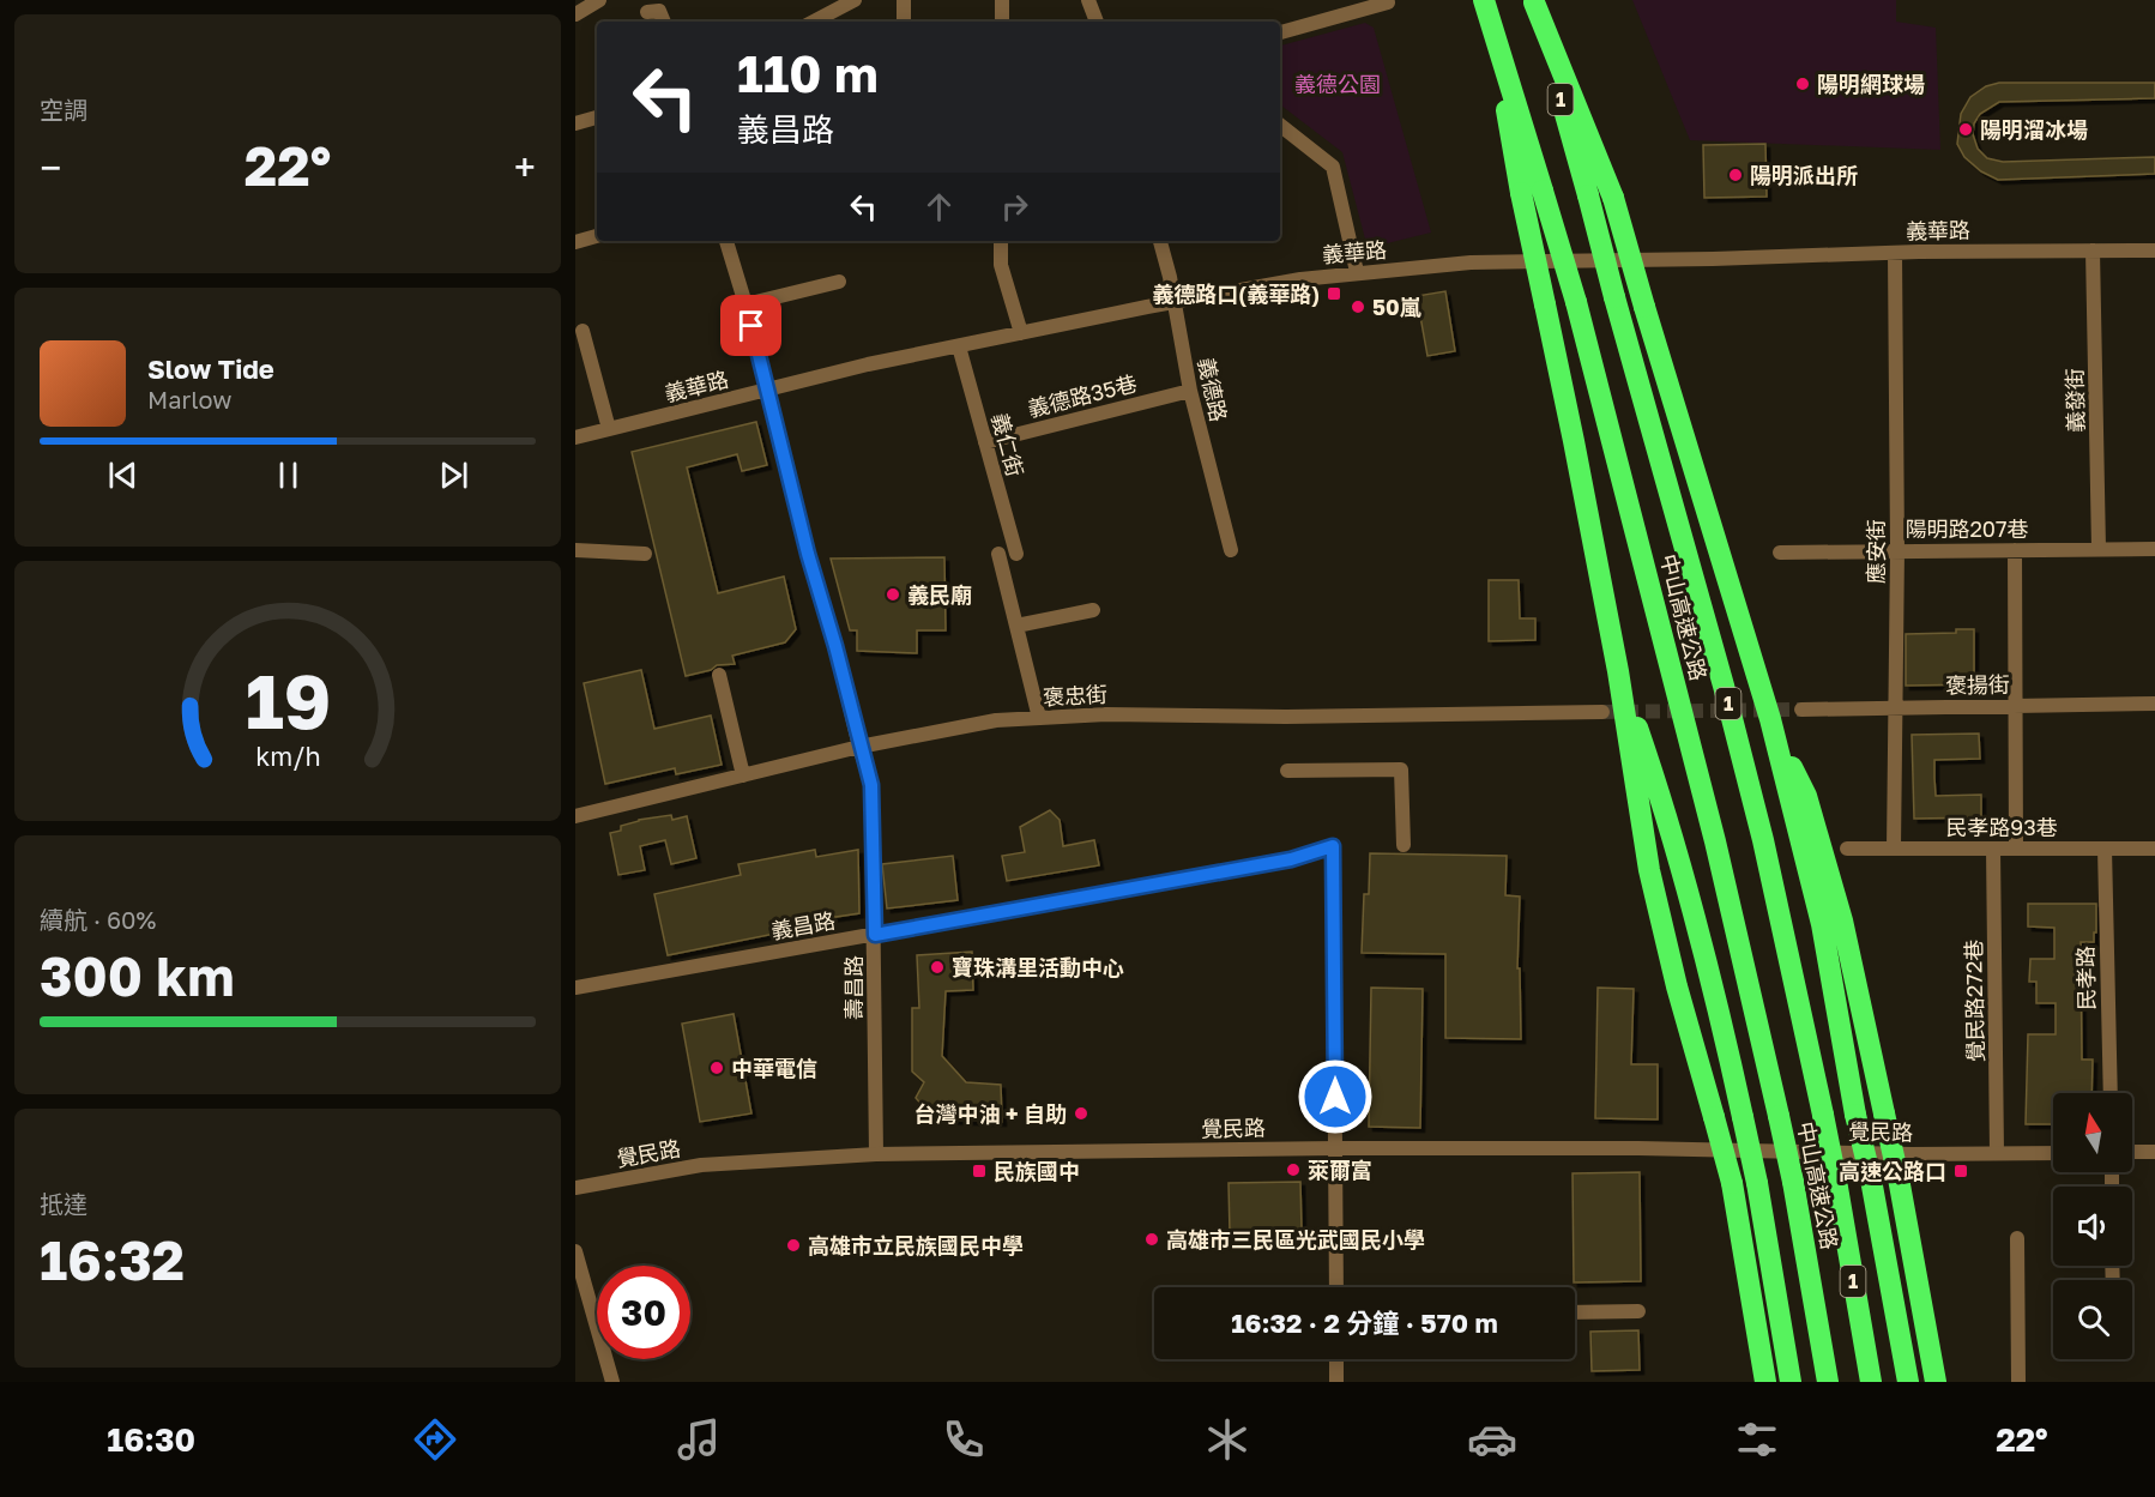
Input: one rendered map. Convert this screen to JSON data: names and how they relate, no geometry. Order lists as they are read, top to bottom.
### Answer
{
  "streets": {
    "highway": ["1", "中山高速公路"],
    "street": [
      "義華路",
      "義德路",
      "義德路35巷",
      "義發街",
      "義仁街",
      "陽明路207巷",
      "應安街",
      "褒揚街",
      "褒忠街",
      "民孝路93巷",
      "義昌路",
      "民孝路",
      "壽昌路",
      "覺民路272巷",
      "覺民路"
    ]
  },
  "crossings": [
    ["義華路", "義德路"],
    ["義華路", "義發街"],
    ["義華路", "義仁街"],
    ["義華路", "應安街"],
    ["義華路", "壽昌路"],
    ["義德路", "義德路35巷"],
    ["義德路35巷", "義仁街"],
    ["義發街", "陽明路207巷"],
    ["陽明路207巷", "應安街"],
    ["應安街", "褒揚街"],
    ["應安街", "民孝路93巷"],
    ["褒忠街", "壽昌路"],
    ["民孝路93巷", "民孝路"],
    ["民孝路93巷", "覺民路272巷"],
    ["義昌路", "壽昌路"],
    ["義昌路", "覺民路"],
    ["壽昌路", "覺民路"],
    ["覺民路272巷", "覺民路"]
  ],
  "parks": ["義德公園"],
  "places": {
    "other": [
      "陽明網球場",
      "陽明溜冰場",
      "陽明派出所",
      "50嵐",
      "義民廟",
      "寶珠溝里活動中心",
      "中華電信",
      "台灣中油 + 自助",
      "萊爾富",
      "高雄市三民區光武國民小學",
      "高雄市立民族國民中學"
    ],
    "transit": ["義德路口(義華路)", "民族國中", "高速公路口"]
  },
  "north": "top",
  "page": {
    "tile": [
      "空調",
      ["續航 · 60%", "300 km"],
      ["抵達", "16:32"]
    ],
    "turn": ["110 m", "義昌路"],
    "heat": ["−", "22°", "+"],
    "song": ["Slow Tide", "Marlow"],
    "limit": "30",
    "trip": "16:32 · 2 分鐘 · 570 m",
    "tabs": ["16:30", "22°"],
    "gauge": ["19", "km/h"]
  }
}
